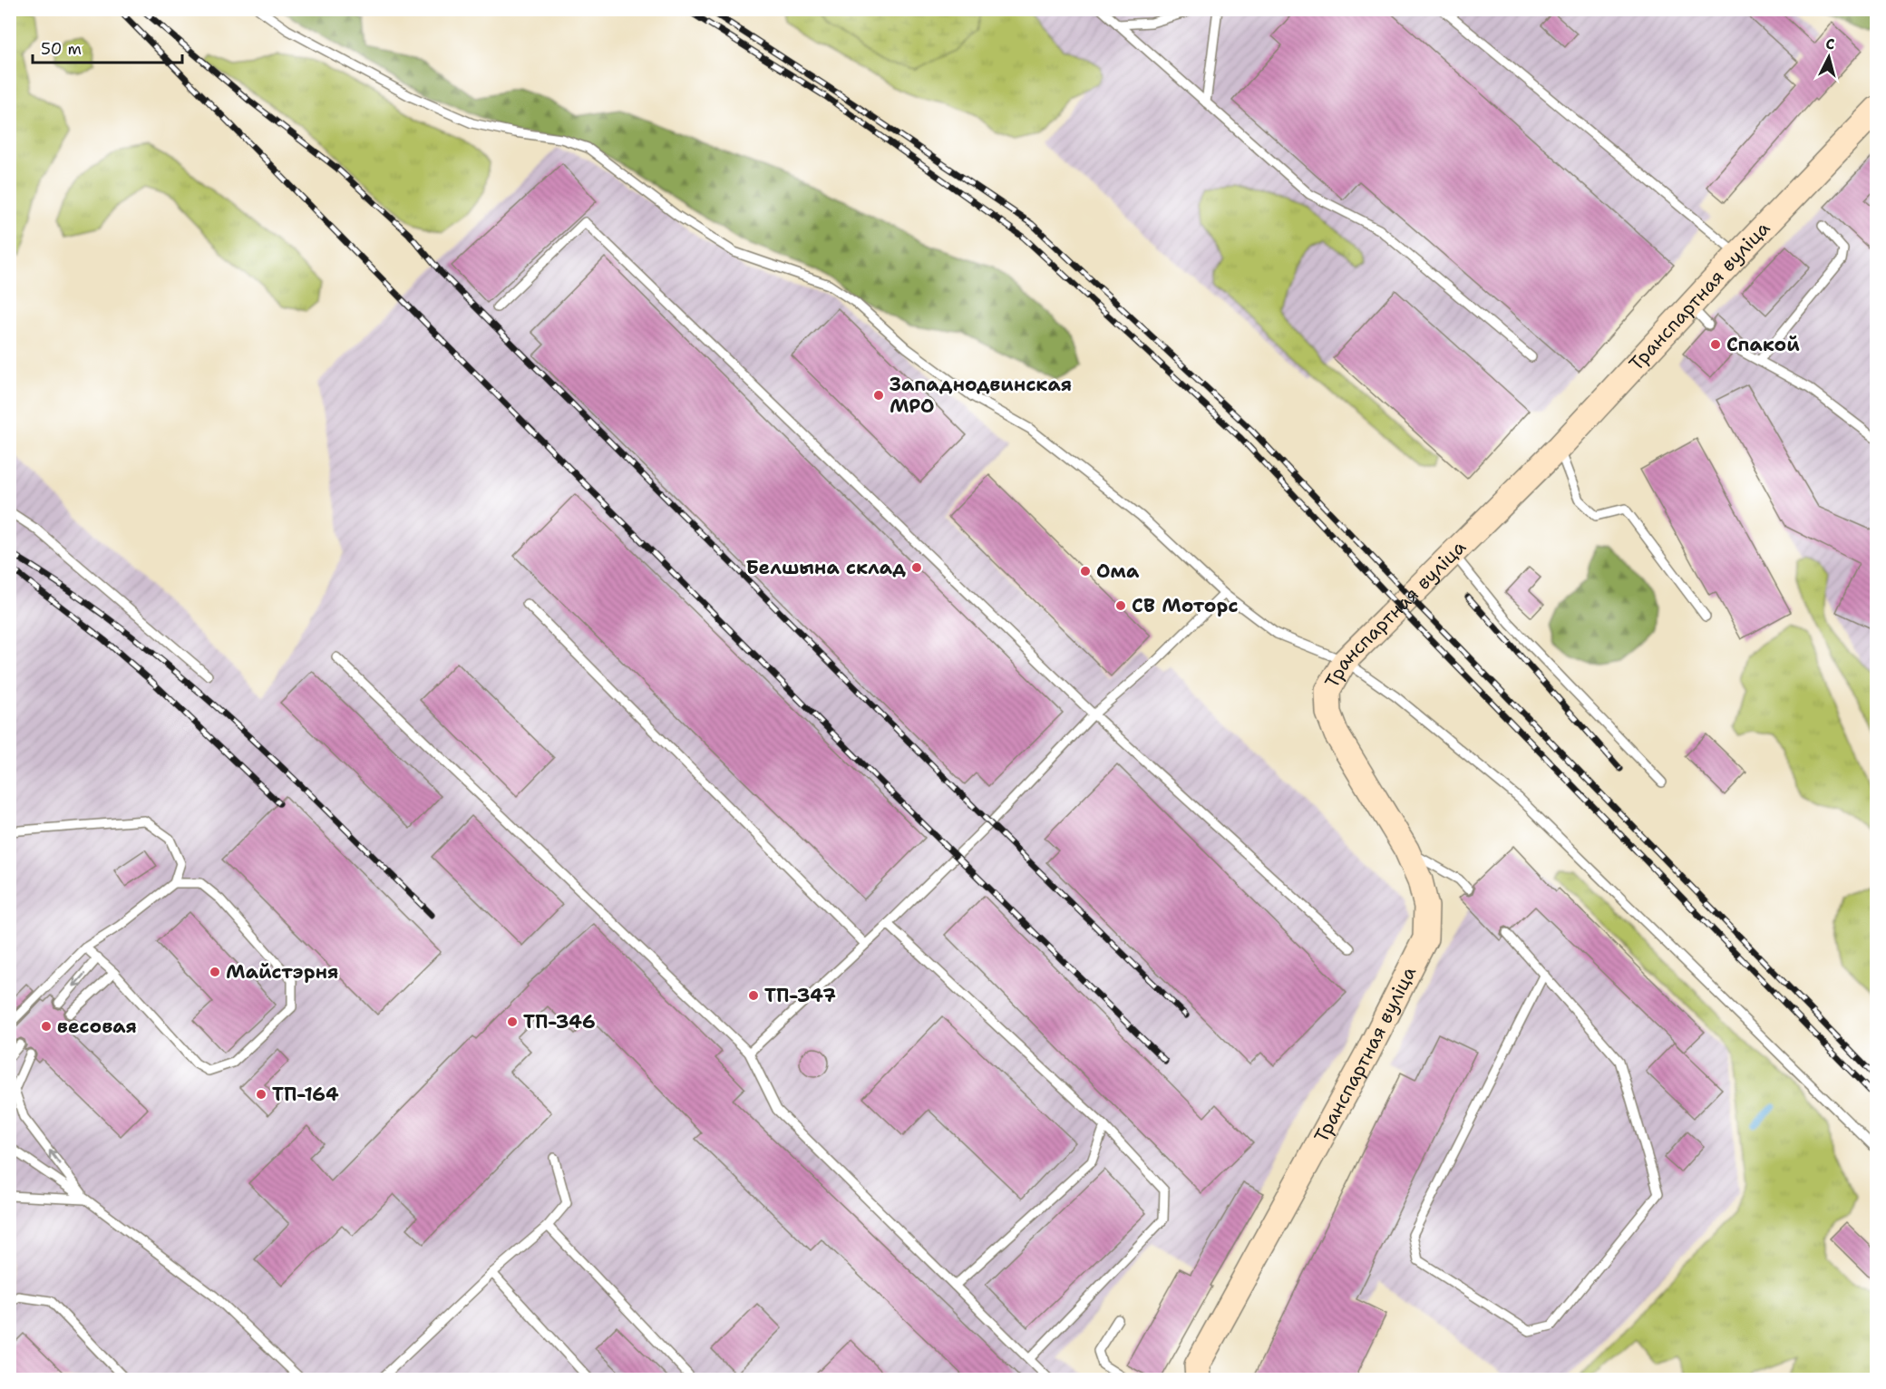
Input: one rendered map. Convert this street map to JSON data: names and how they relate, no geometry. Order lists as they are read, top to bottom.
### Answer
{
  "streets": {
    "main road": ["Транспартная вуліца"]
  },
  "places": [
    "Спакой",
    "Западнодвинская МРО",
    "Белшына склад",
    "Ома",
    "СВ Моторс",
    "Майстэрня",
    "ТП-347",
    "ТП-346",
    "весовая",
    "ТП-164"
  ],
  "scale_bar": "50 m",
  "north": "top"
}
